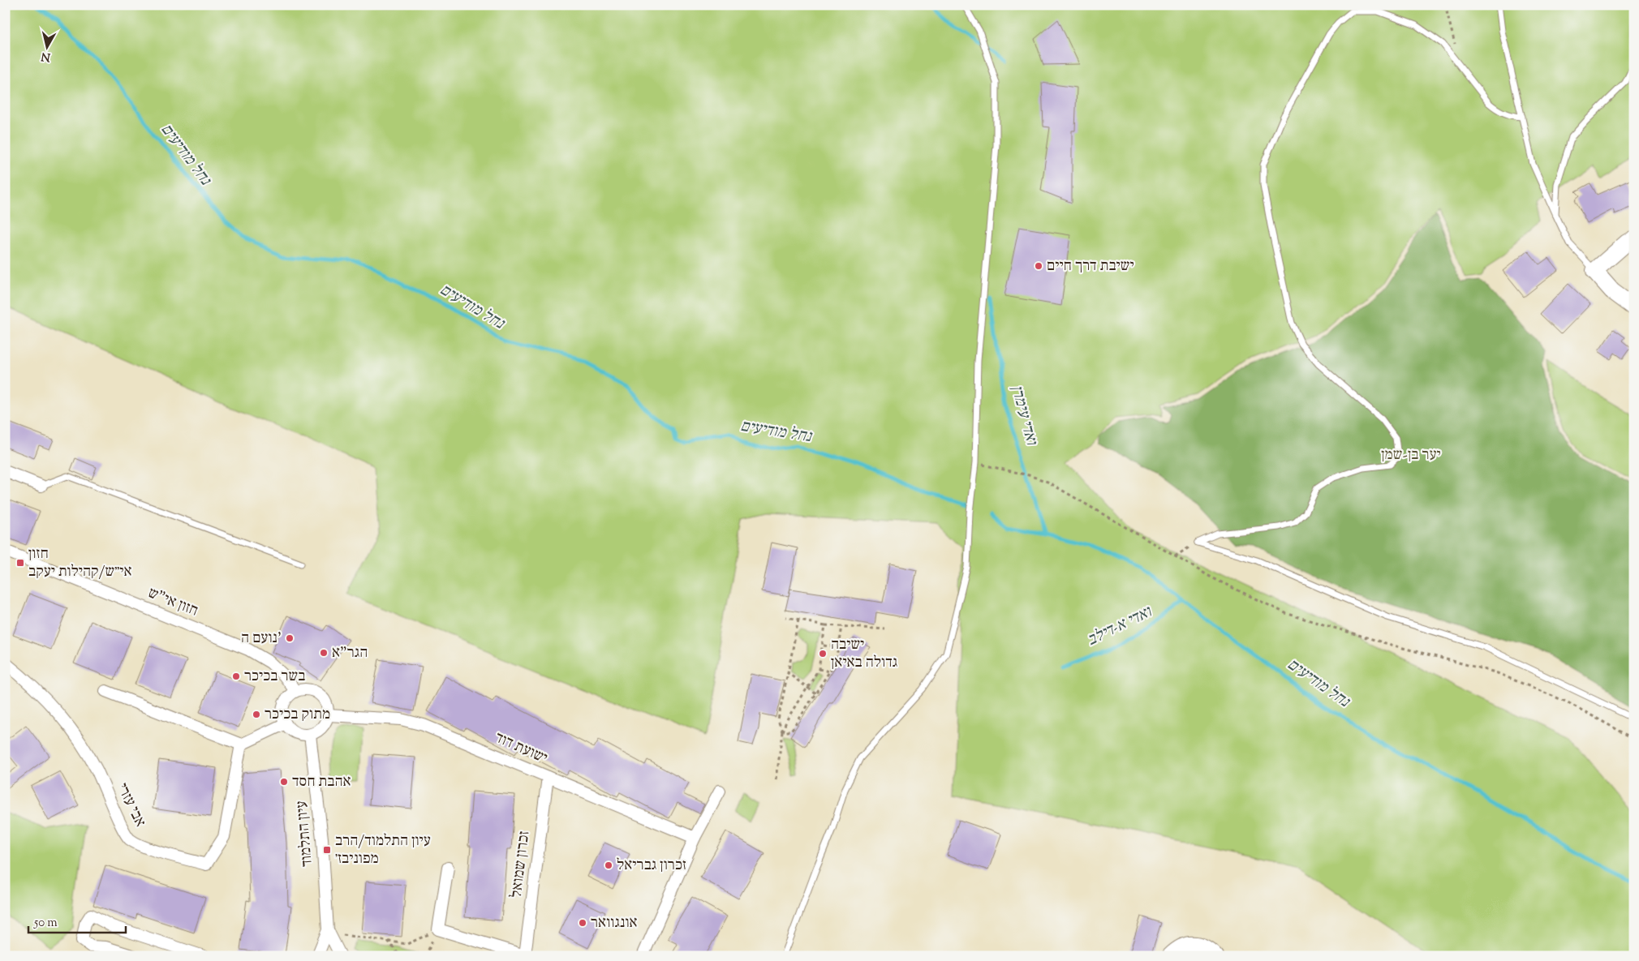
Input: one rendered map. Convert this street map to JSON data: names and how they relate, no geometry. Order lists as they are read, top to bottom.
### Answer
{
  "streets": {
    "street": [
      "חזון אי\"ש",
      "ישועת דוד",
      "אבי עזרי",
      "עיון התלמוד",
      "זכרון שמואל"
    ]
  },
  "crossings": [
    ["חזון אי\"ש", "ישועת דוד"],
    ["חזון אי\"ש", "עיון התלמוד"],
    ["ישועת דוד", "עיון התלמוד"],
    ["ישועת דוד", "זכרון שמואל"]
  ],
  "water": ["נחל מודיעים", "ואדי עימרן", "ואדי א-דילב"],
  "parks": ["יער בן-שמן"],
  "places": {
    "other": [
      "ישיבת דרך חיים",
      "נועם ה’",
      "הגר\"א",
      "ישיבה גדולה באיאן",
      "בשר בכיכר",
      "מתוק בכיכר",
      "אהבת חסד",
      "זכרון גבריאל",
      "אונגוואר"
    ],
    "transit": ["חזון אי״ש/קהילות יעקב", "עיון התלמוד/הרב מפוניבז׳"]
  },
  "scale_bar": "50 m",
  "north": "bottom"
}
